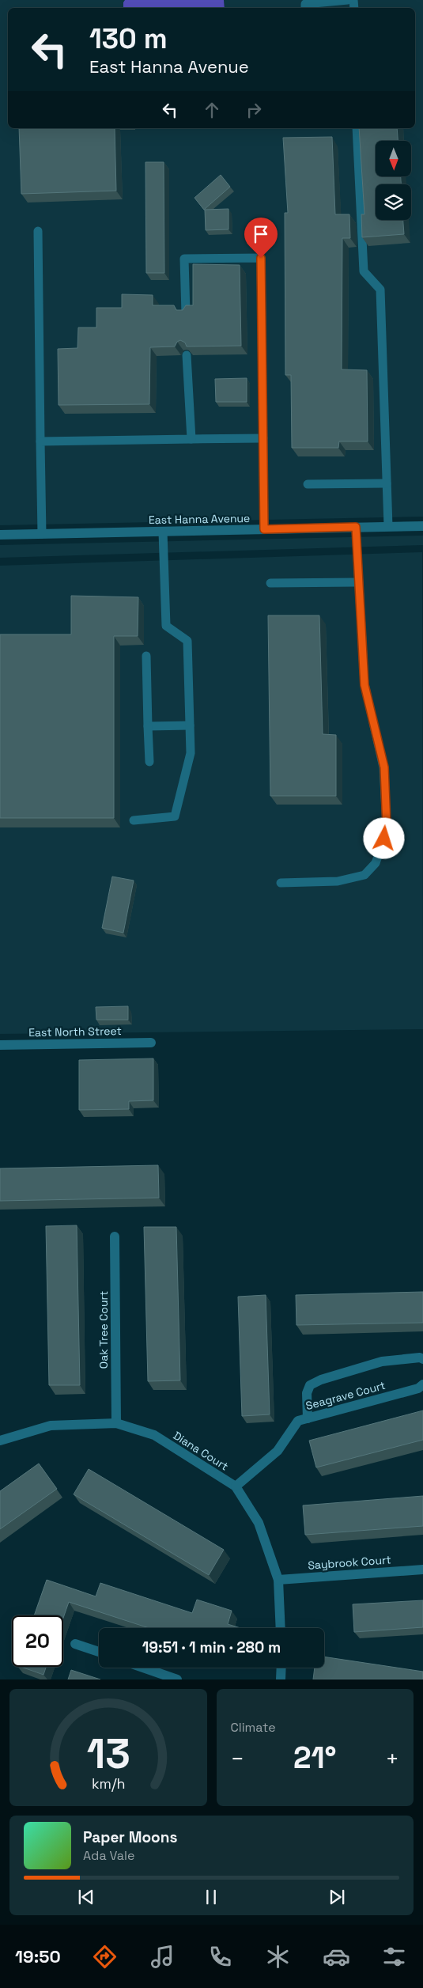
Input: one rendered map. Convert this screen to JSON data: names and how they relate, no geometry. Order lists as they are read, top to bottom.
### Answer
{
  "streets": {
    "street": [
      "East Hanna Avenue",
      "East North Street",
      "Oak Tree Court",
      "Seagrave Court",
      "Diana Court",
      "Saybrook Court"
    ]
  },
  "crossings": [
    ["Oak Tree Court", "Diana Court"],
    ["Seagrave Court", "Diana Court"],
    ["Diana Court", "Saybrook Court"]
  ],
  "north": "bottom",
  "page": {
    "turn": ["130 m", "East Hanna Avenue"],
    "limit": "20",
    "trip": "19:51 · 1 min · 280 m",
    "tile": "Climate",
    "heat": ["−", "21°", "+"],
    "song": ["Paper Moons", "Ada Vale"],
    "tabs": "19:50",
    "gauge": ["13", "km/h"]
  }
}
